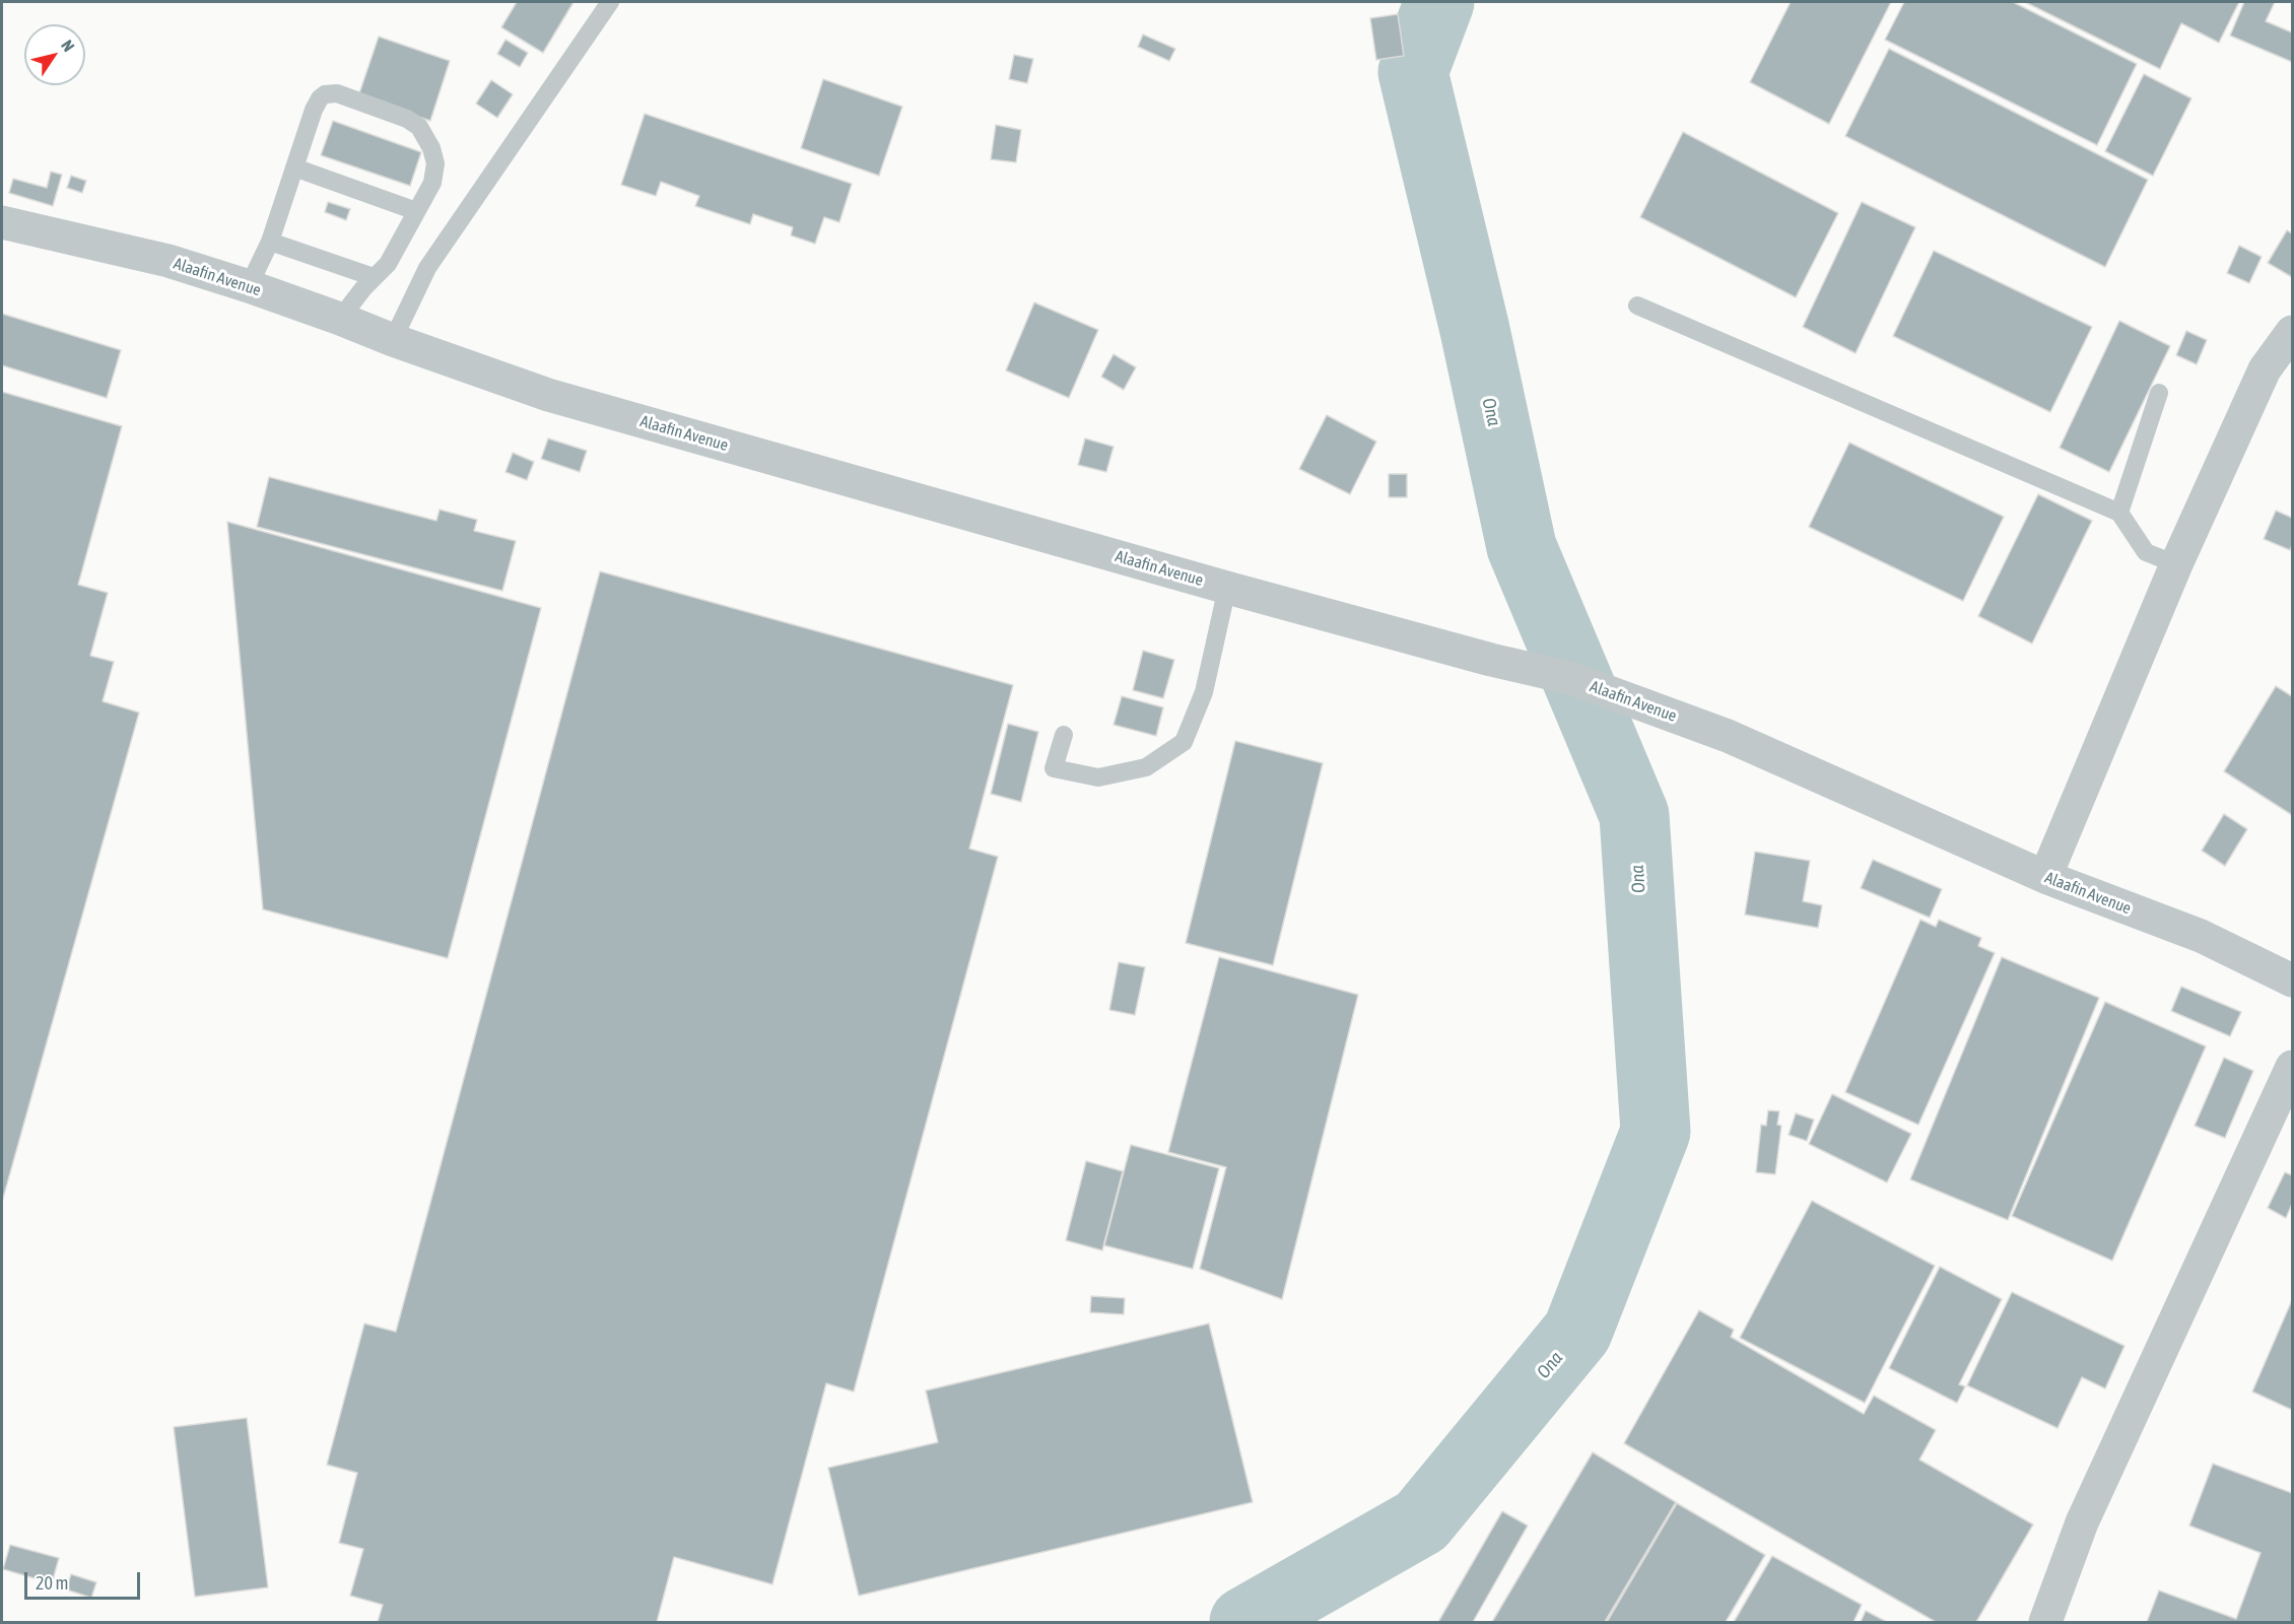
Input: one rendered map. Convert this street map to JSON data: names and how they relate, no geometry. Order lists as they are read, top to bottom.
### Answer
{
  "streets": {
    "street": ["Alaafin Avenue"]
  },
  "water": ["Ona"],
  "scale_bar": "20 m",
  "north": "top right"
}
